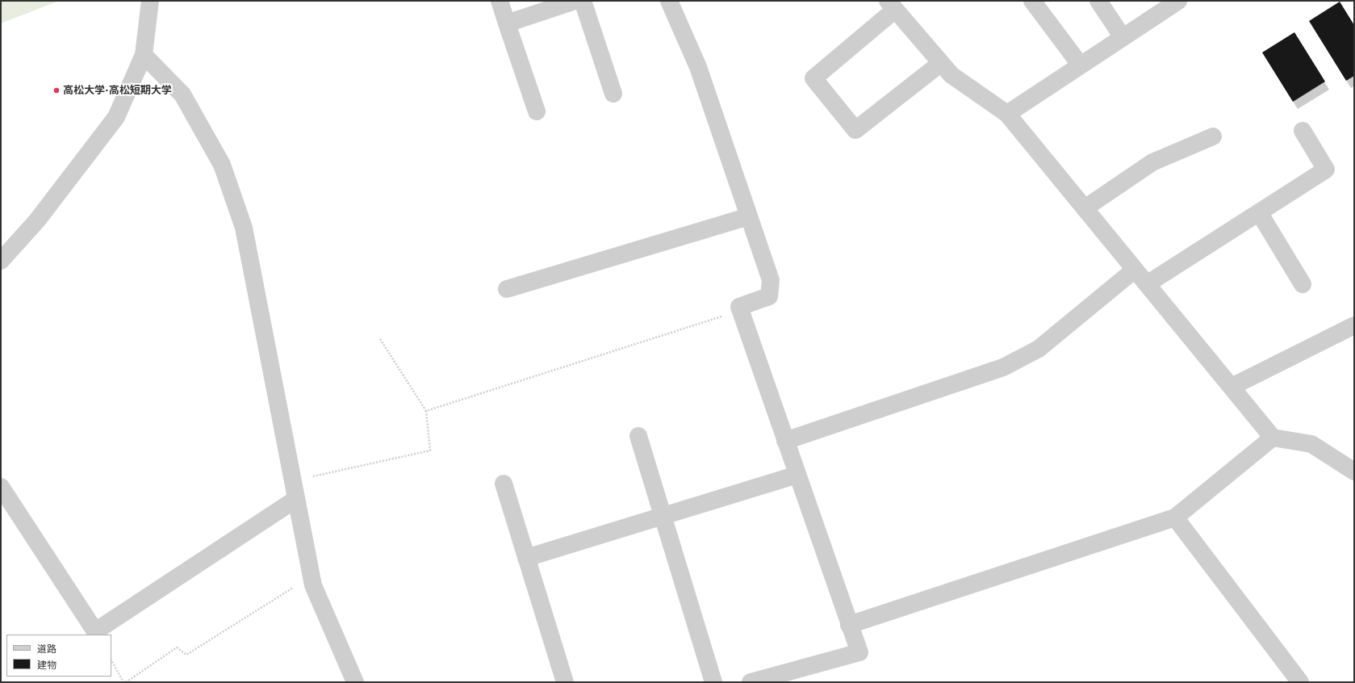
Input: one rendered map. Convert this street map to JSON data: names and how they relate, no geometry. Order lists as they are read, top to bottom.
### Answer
{
  "places": ["高松大学·高松短期大学"],
  "legend": ["道路", "建物"]
}
